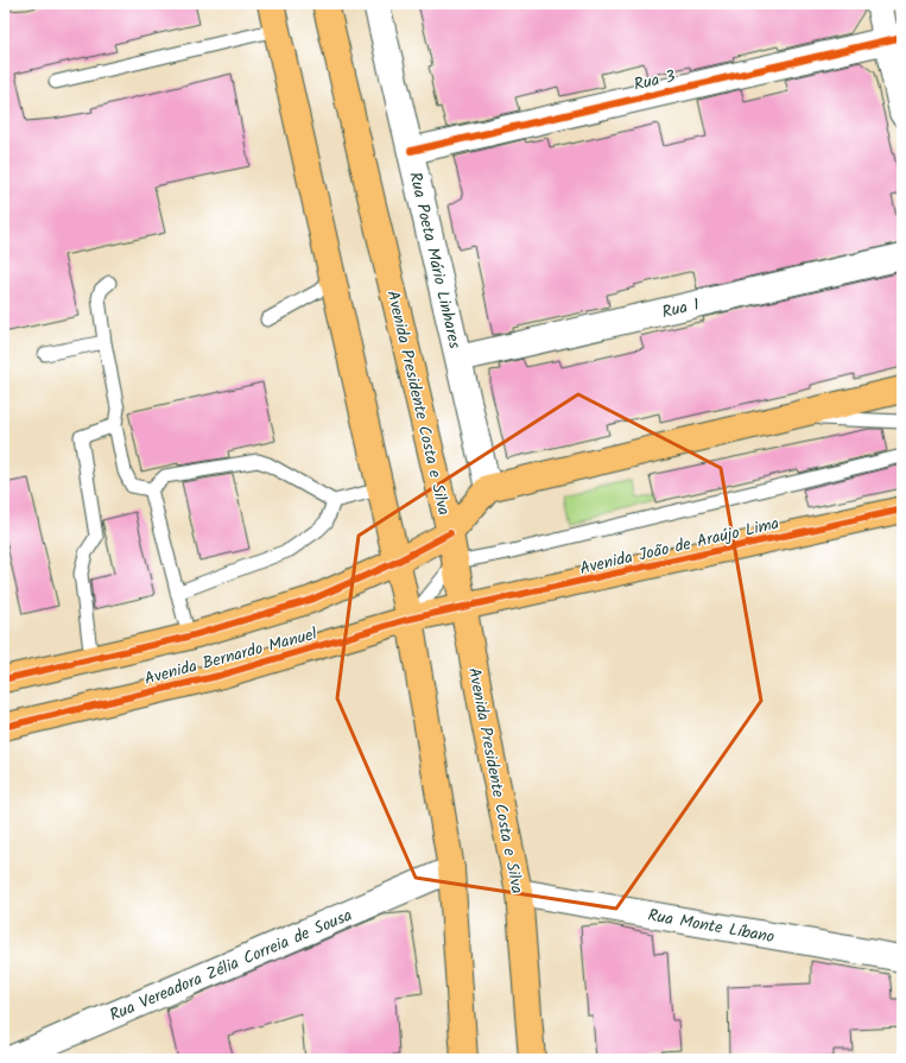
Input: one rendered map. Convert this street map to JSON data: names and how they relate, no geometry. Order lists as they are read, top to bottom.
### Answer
{
  "streets": {
    "main road": ["Avenida Presidente Costa e Silva", "Avenida João de Araújo Lima", "Avenida Bernardo Manuel"],
    "street": [
      "Rua 3",
      "Rua Poeta Mário Linhares",
      "Rua 1",
      "Rua Monte Líbano",
      "Rua Vereadora Zélia Correia de Sousa"
    ]
  },
  "crossings": [
    ["Rua 3", "Rua Poeta Mário Linhares"],
    ["Rua Poeta Mário Linhares", "Rua 1"],
    ["Avenida Presidente Costa e Silva", "Avenida João de Araújo Lima"],
    ["Avenida Presidente Costa e Silva", "Avenida Bernardo Manuel"],
    ["Avenida Presidente Costa e Silva", "Rua Monte Líbano"],
    ["Avenida João de Araújo Lima", "Avenida Bernardo Manuel"]
  ]
}
